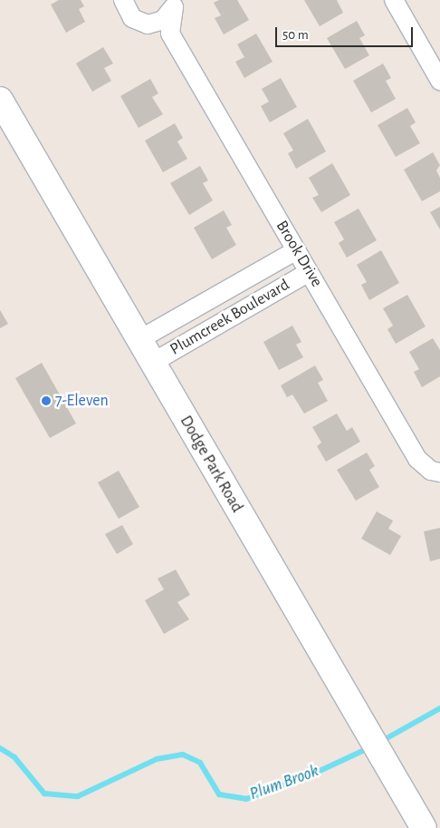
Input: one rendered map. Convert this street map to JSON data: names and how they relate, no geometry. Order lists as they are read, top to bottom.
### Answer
{
  "streets": {
    "street": ["Brook Drive", "Plumcreek Boulevard", "Dodge Park Road"]
  },
  "crossings": [
    ["Brook Drive", "Plumcreek Boulevard"],
    ["Plumcreek Boulevard", "Dodge Park Road"]
  ],
  "water": ["Plum Brook"],
  "places": ["7-Eleven"],
  "scale_bar": "50 m"
}
